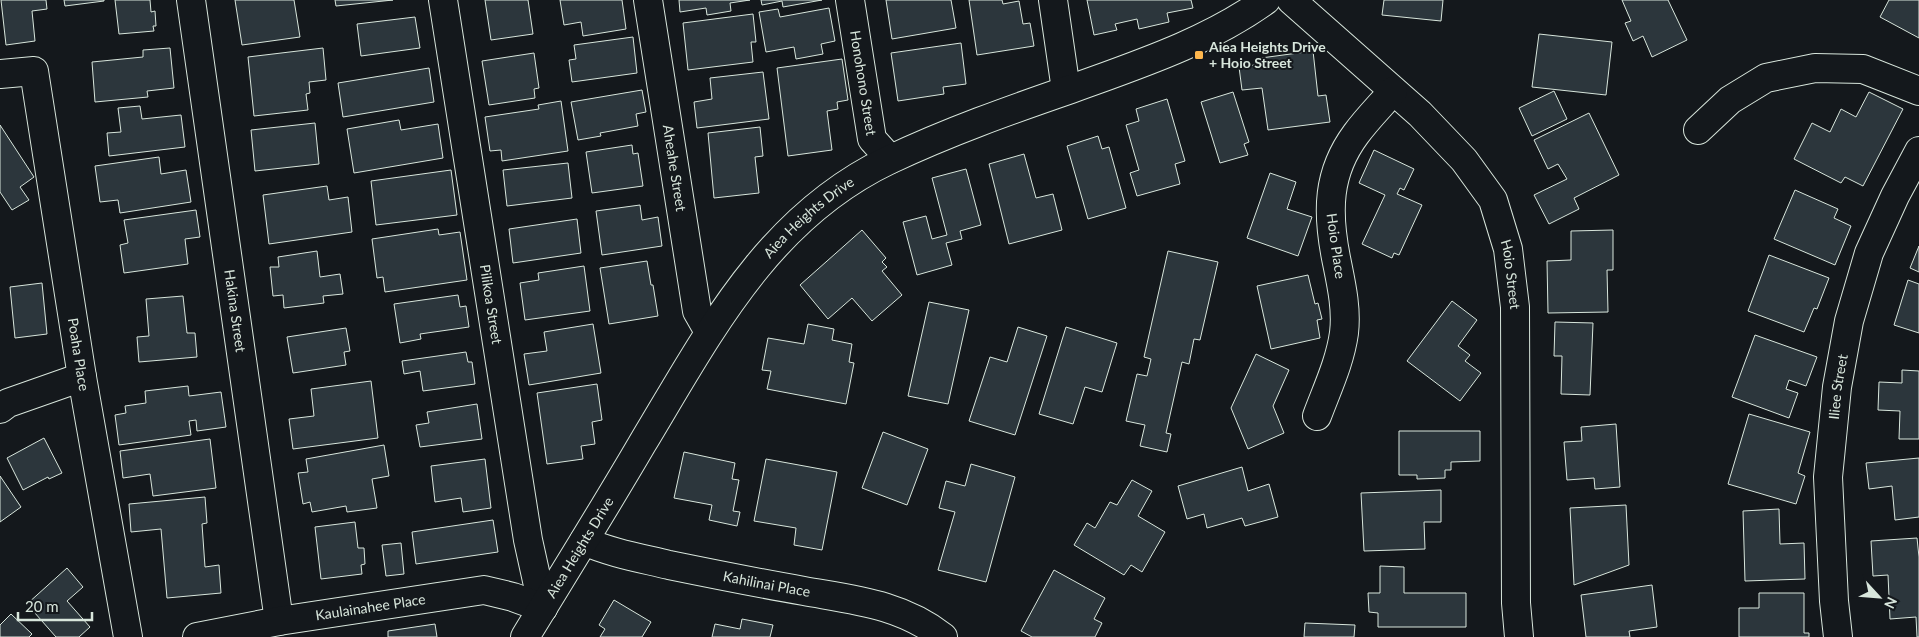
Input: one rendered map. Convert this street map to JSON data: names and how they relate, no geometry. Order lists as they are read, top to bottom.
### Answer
{
  "streets": {
    "street": [
      "Honohono Street",
      "Aheahe Street",
      "Aiea Heights Drive",
      "Hoio Place",
      "Hoio Street",
      "Pilikoa Street",
      "Hakina Street",
      "Poaha Place",
      "Iliee Street",
      "Kahilinai Place",
      "Kaulainahee Place"
    ]
  },
  "crossings": [
    ["Honohono Street", "Aiea Heights Drive"],
    ["Aheahe Street", "Aiea Heights Drive"],
    ["Aiea Heights Drive", "Pilikoa Street"],
    ["Aiea Heights Drive", "Kahilinai Place"],
    ["Aiea Heights Drive", "Kaulainahee Place"],
    ["Hoio Place", "Hoio Street"],
    ["Pilikoa Street", "Kaulainahee Place"],
    ["Hakina Street", "Kaulainahee Place"]
  ],
  "places": {
    "transit": ["Aiea Heights Drive + Hoio Street"]
  },
  "scale_bar": "20 m",
  "north": "bottom right"
}
